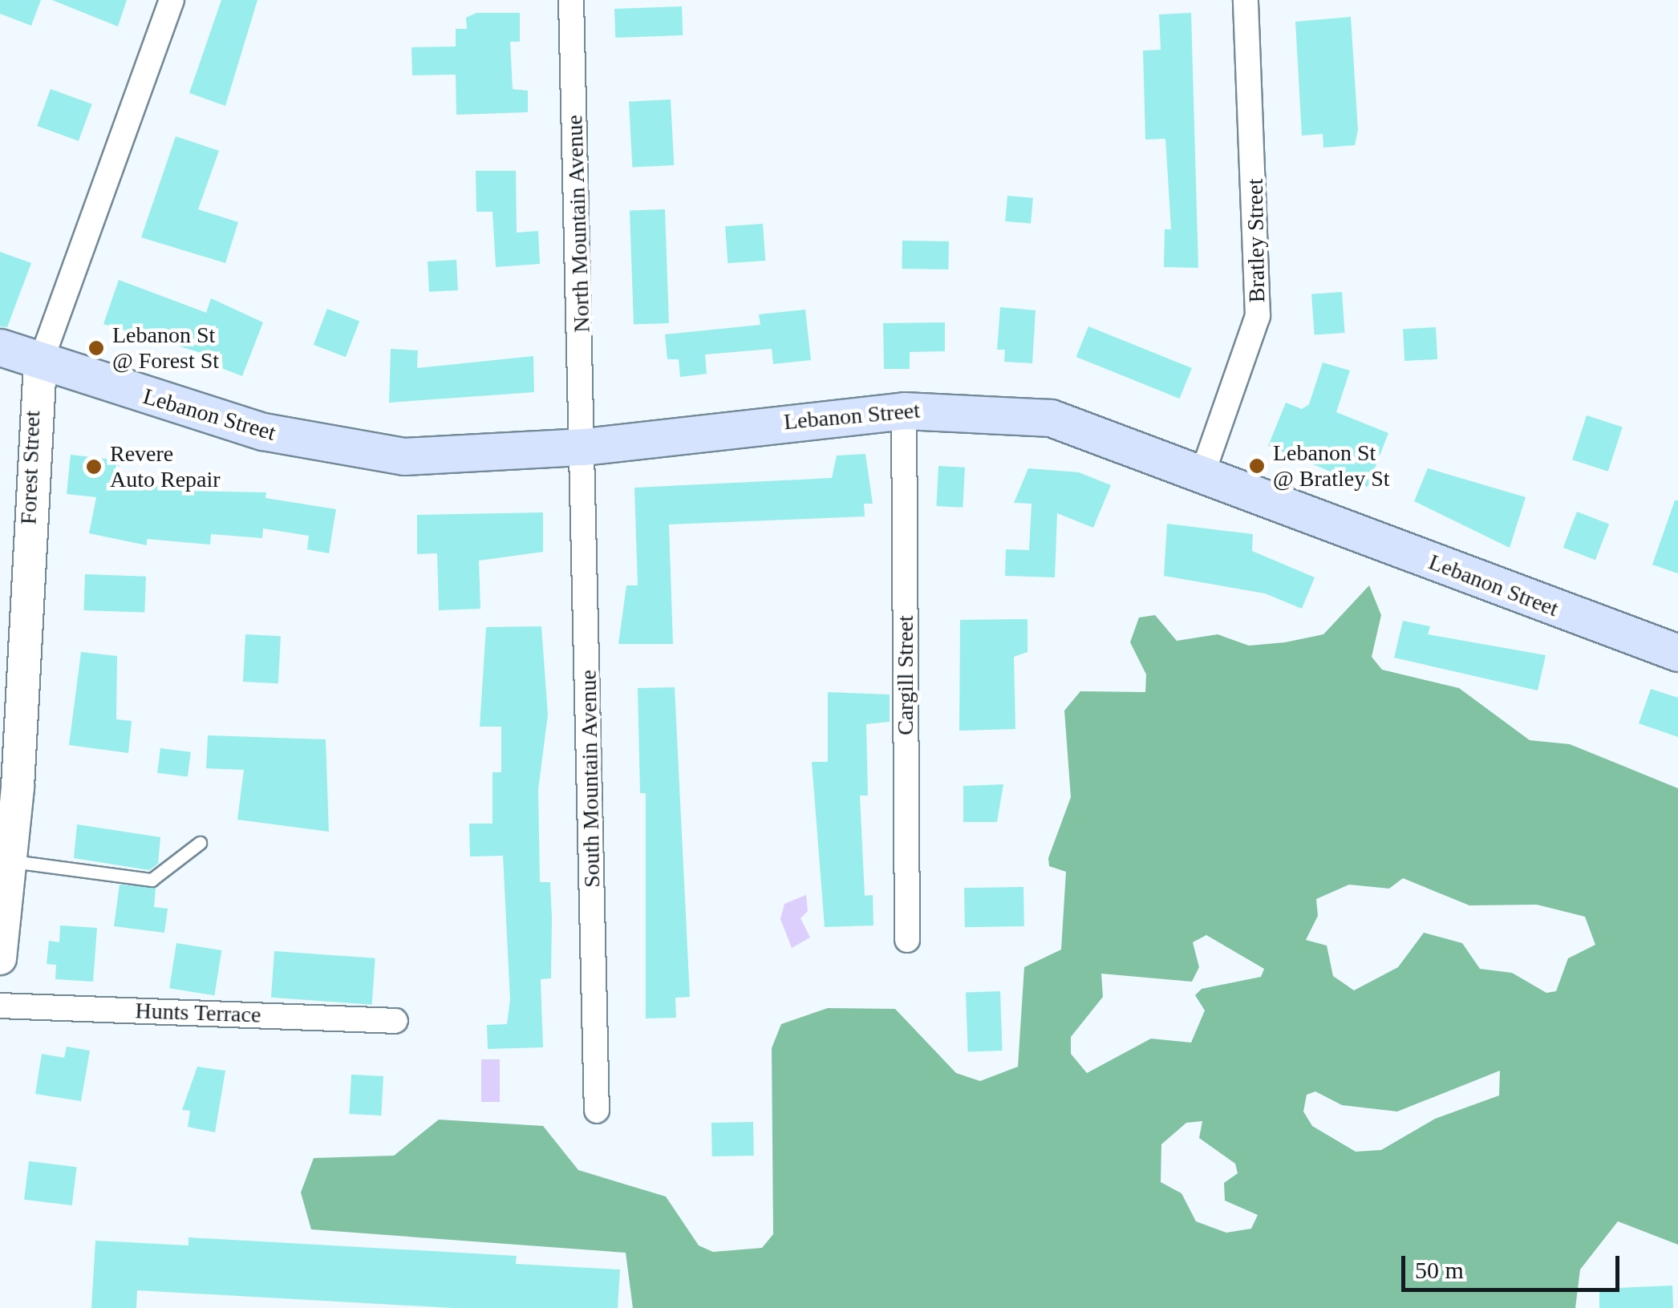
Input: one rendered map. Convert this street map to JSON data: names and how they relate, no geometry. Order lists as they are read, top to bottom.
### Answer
{
  "streets": {
    "main road": ["Lebanon Street"],
    "street": [
      "North Mountain Avenue",
      "Bratley Street",
      "Forest Street",
      "Cargill Street",
      "South Mountain Avenue",
      "Hunts Terrace"
    ]
  },
  "crossings": [
    ["North Mountain Avenue", "Lebanon Street"],
    ["North Mountain Avenue", "South Mountain Avenue"],
    ["Bratley Street", "Lebanon Street"],
    ["Lebanon Street", "Forest Street"],
    ["Lebanon Street", "Cargill Street"],
    ["Lebanon Street", "South Mountain Avenue"]
  ],
  "places": ["Lebanon St @ Forest St", "Lebanon St @ Bratley St", "Revere Auto Repair"],
  "scale_bar": "50 m"
}
